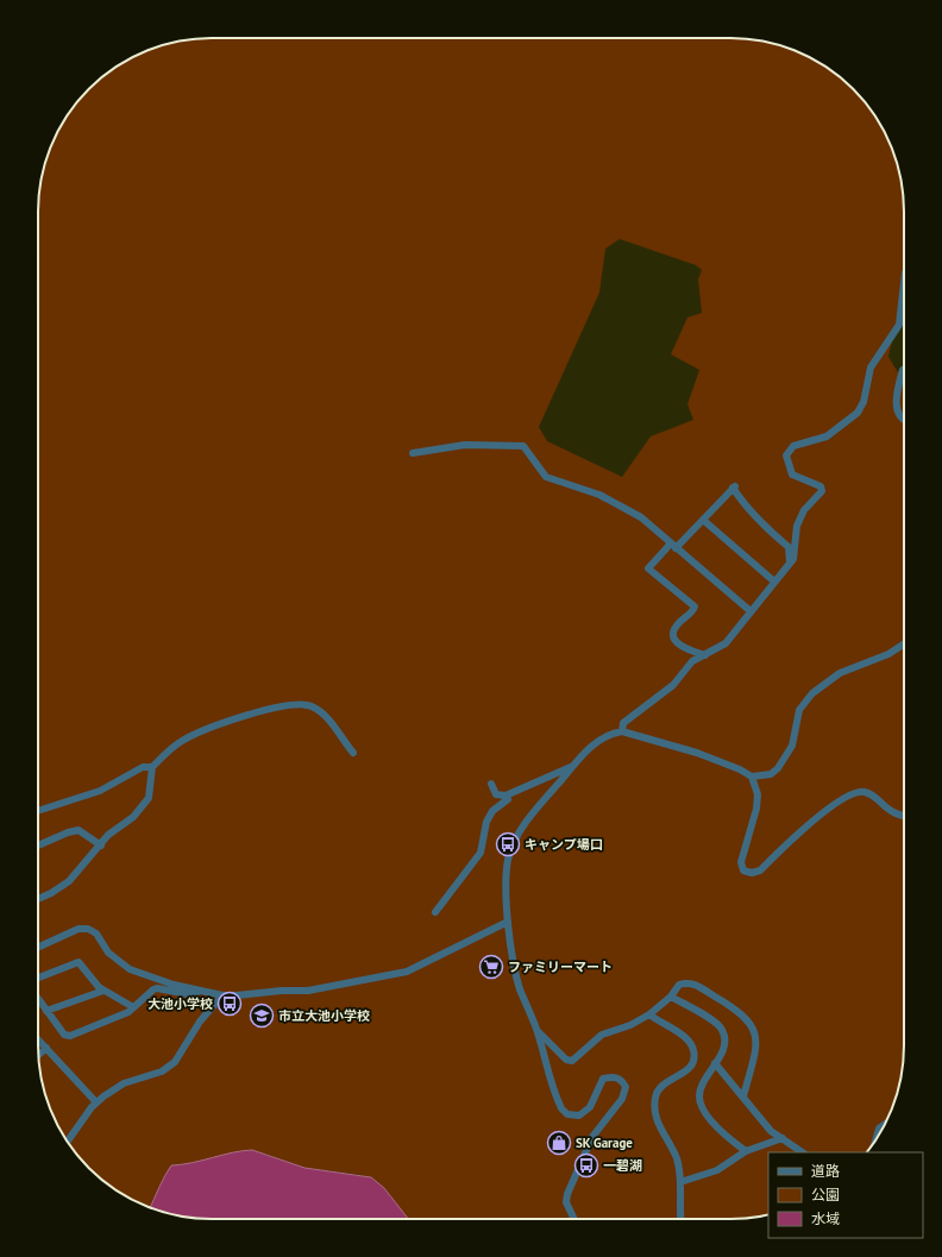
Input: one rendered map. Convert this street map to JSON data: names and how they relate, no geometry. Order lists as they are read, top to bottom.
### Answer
{
  "places": {
    "bus stop": ["キャンプ場口", "大池小学校", "一碧湖"],
    "supermarket": ["ファミリーマート"],
    "school or university": ["市立大池小学校"],
    "shop": ["SK Garage"]
  },
  "legend": ["道路", "公園", "水域"]
}
